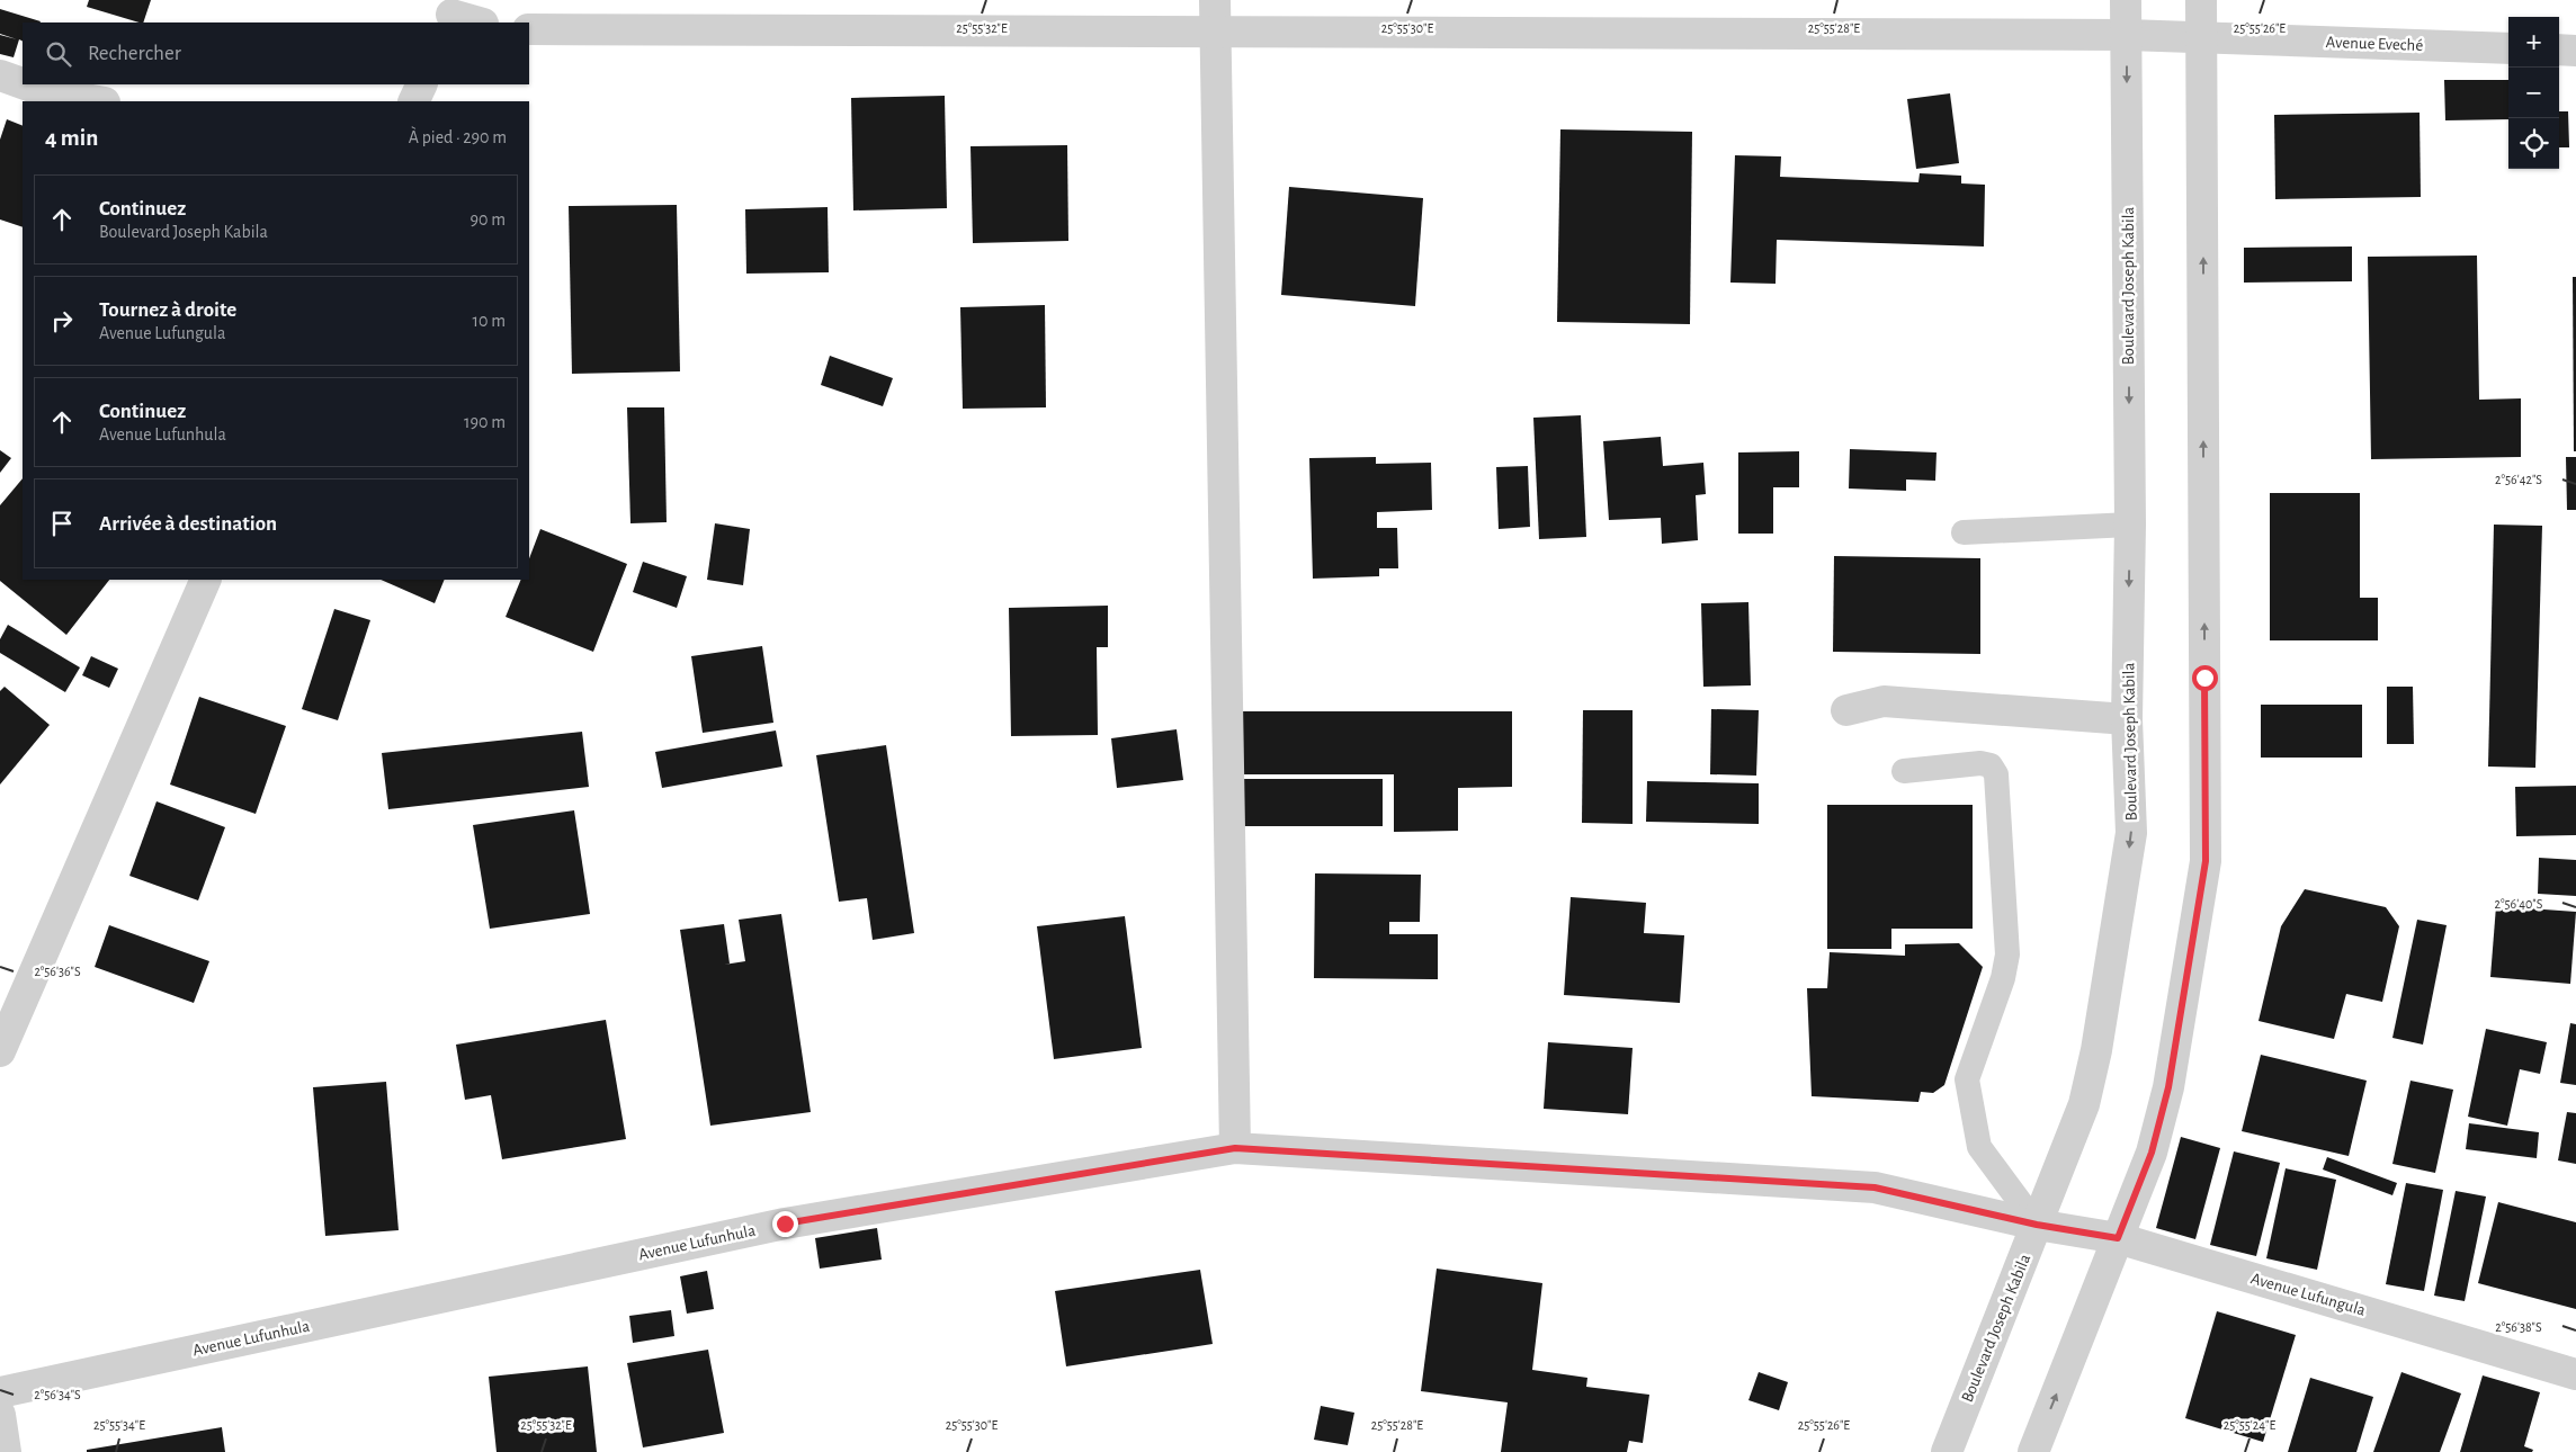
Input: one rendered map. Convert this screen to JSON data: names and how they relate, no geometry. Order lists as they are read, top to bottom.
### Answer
{
  "streets": {
    "street": [
      "Avenue Eveché",
      "Boulevard Joseph Kabila",
      "Avenue Lufunhula",
      "Avenue Lufungula"
    ]
  },
  "crossings": [
    ["Avenue Eveché", "Boulevard Joseph Kabila"],
    ["Boulevard Joseph Kabila", "Avenue Lufunhula"],
    ["Boulevard Joseph Kabila", "Avenue Lufungula"],
    ["Avenue Lufunhula", "Avenue Lufungula"]
  ],
  "page": {
    "map_buttons": ["+", "−"],
    "search": "Rechercher",
    "heading": ["4 min", "À pied · 290 m"],
    "list": [
      ["Continuez", "Boulevard Joseph Kabila", "90 m"],
      ["Tournez à droite", "Avenue Lufungula", "10 m"],
      ["Continuez", "Avenue Lufunhula", "190 m"],
      "Arrivée à destination"
    ]
  },
  "coordinates": [
    "25°55'32\"E",
    "25°55'30\"E",
    "25°55'28\"E",
    "25°55'26\"E",
    "2°56'42\"S",
    "2°56'40\"S",
    "2°56'36\"S",
    "2°56'38\"S",
    "2°56'34\"S",
    "25°55'34\"E",
    "25°55'24\"E"
  ]
}
